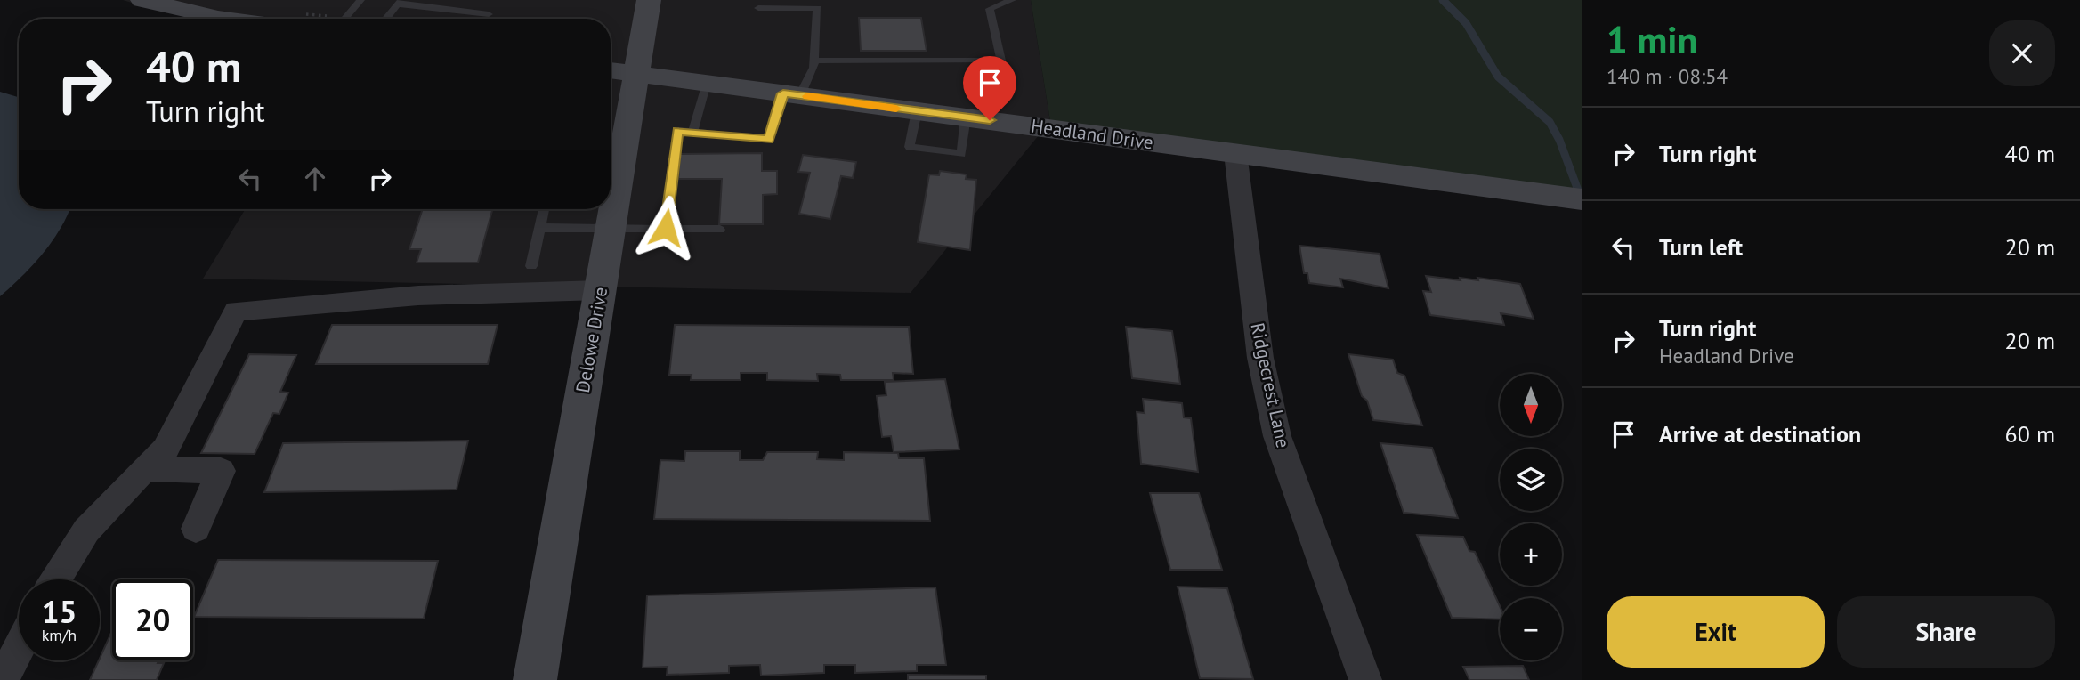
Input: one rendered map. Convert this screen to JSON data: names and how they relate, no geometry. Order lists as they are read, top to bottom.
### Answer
{
  "streets": {
    "main road": ["Headland Drive", "Delowe Drive"],
    "street": ["Ridgecrest Lane"]
  },
  "crossings": [
    ["Headland Drive", "Delowe Drive"],
    ["Headland Drive", "Ridgecrest Lane"]
  ],
  "north": "bottom",
  "page": {
    "heading": ["1 min", "140 m · 08:54"],
    "turn": ["40 m", "Turn right"],
    "list": [
      {
        "name": "Turn right",
        "value": "40 m"
      },
      {
        "name": "Turn left",
        "value": "20 m"
      },
      {
        "name": "Turn right",
        "note": "Headland Drive",
        "value": "20 m"
      },
      {
        "name": "Arrive at destination",
        "value": "60 m"
      }
    ],
    "map_buttons": ["+", "−"],
    "speed": "15 km/h",
    "limit": "20",
    "buttons": ["Exit", "Share"]
  }
}
